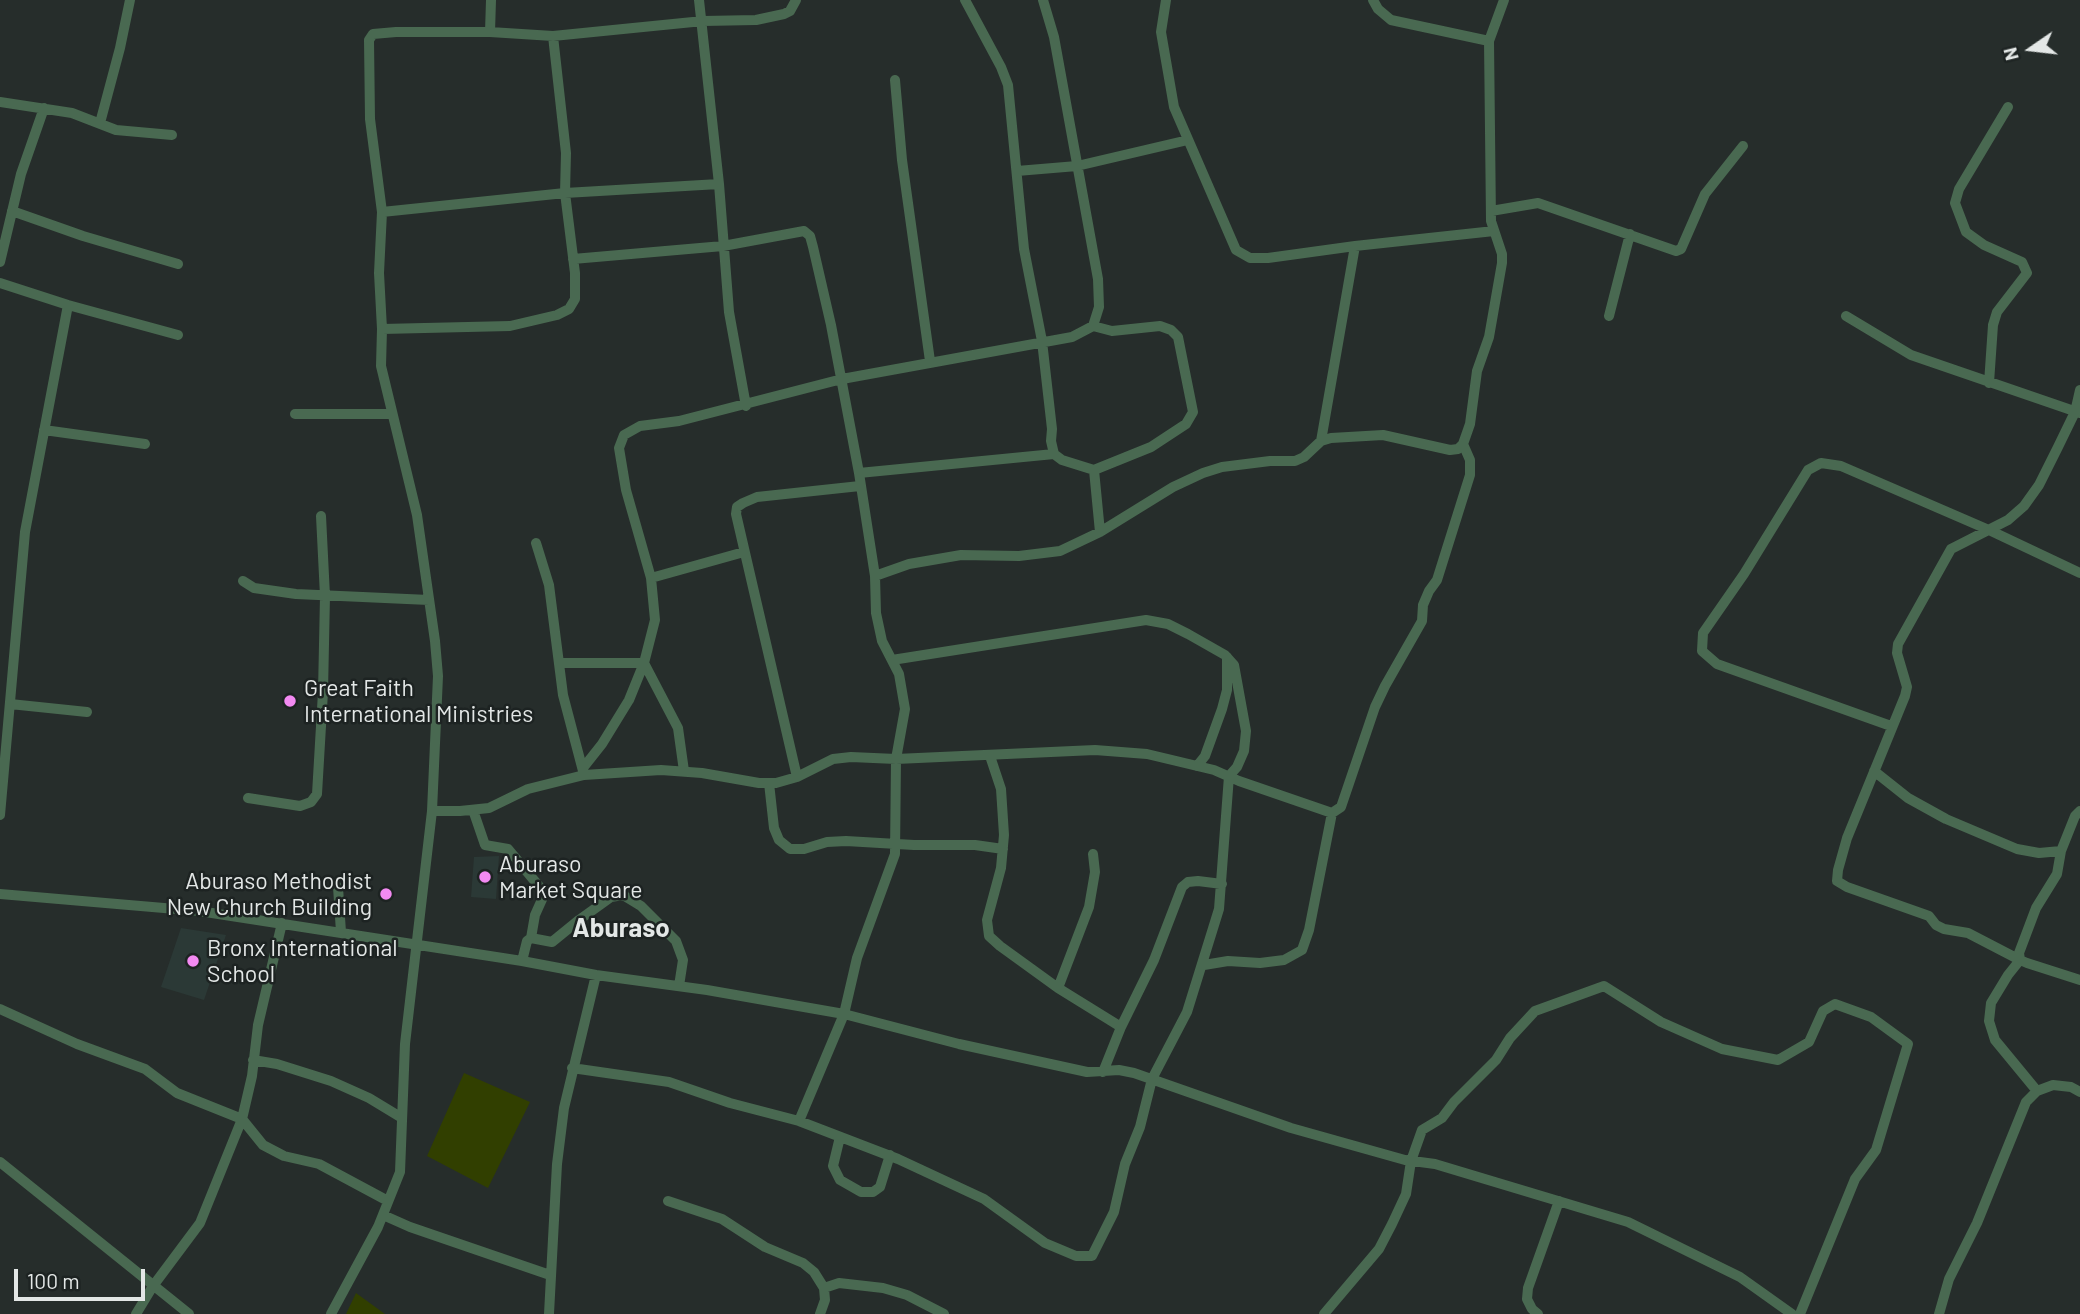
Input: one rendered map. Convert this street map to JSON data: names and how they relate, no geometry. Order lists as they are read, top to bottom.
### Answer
{
  "districts": ["Aburaso"],
  "places": [
    "Great Faith International Ministries",
    "Aburaso Market Square",
    "Aburaso Methodist New Church Building",
    "Bronx International School"
  ],
  "scale_bar": "100 m",
  "north": "left"
}
